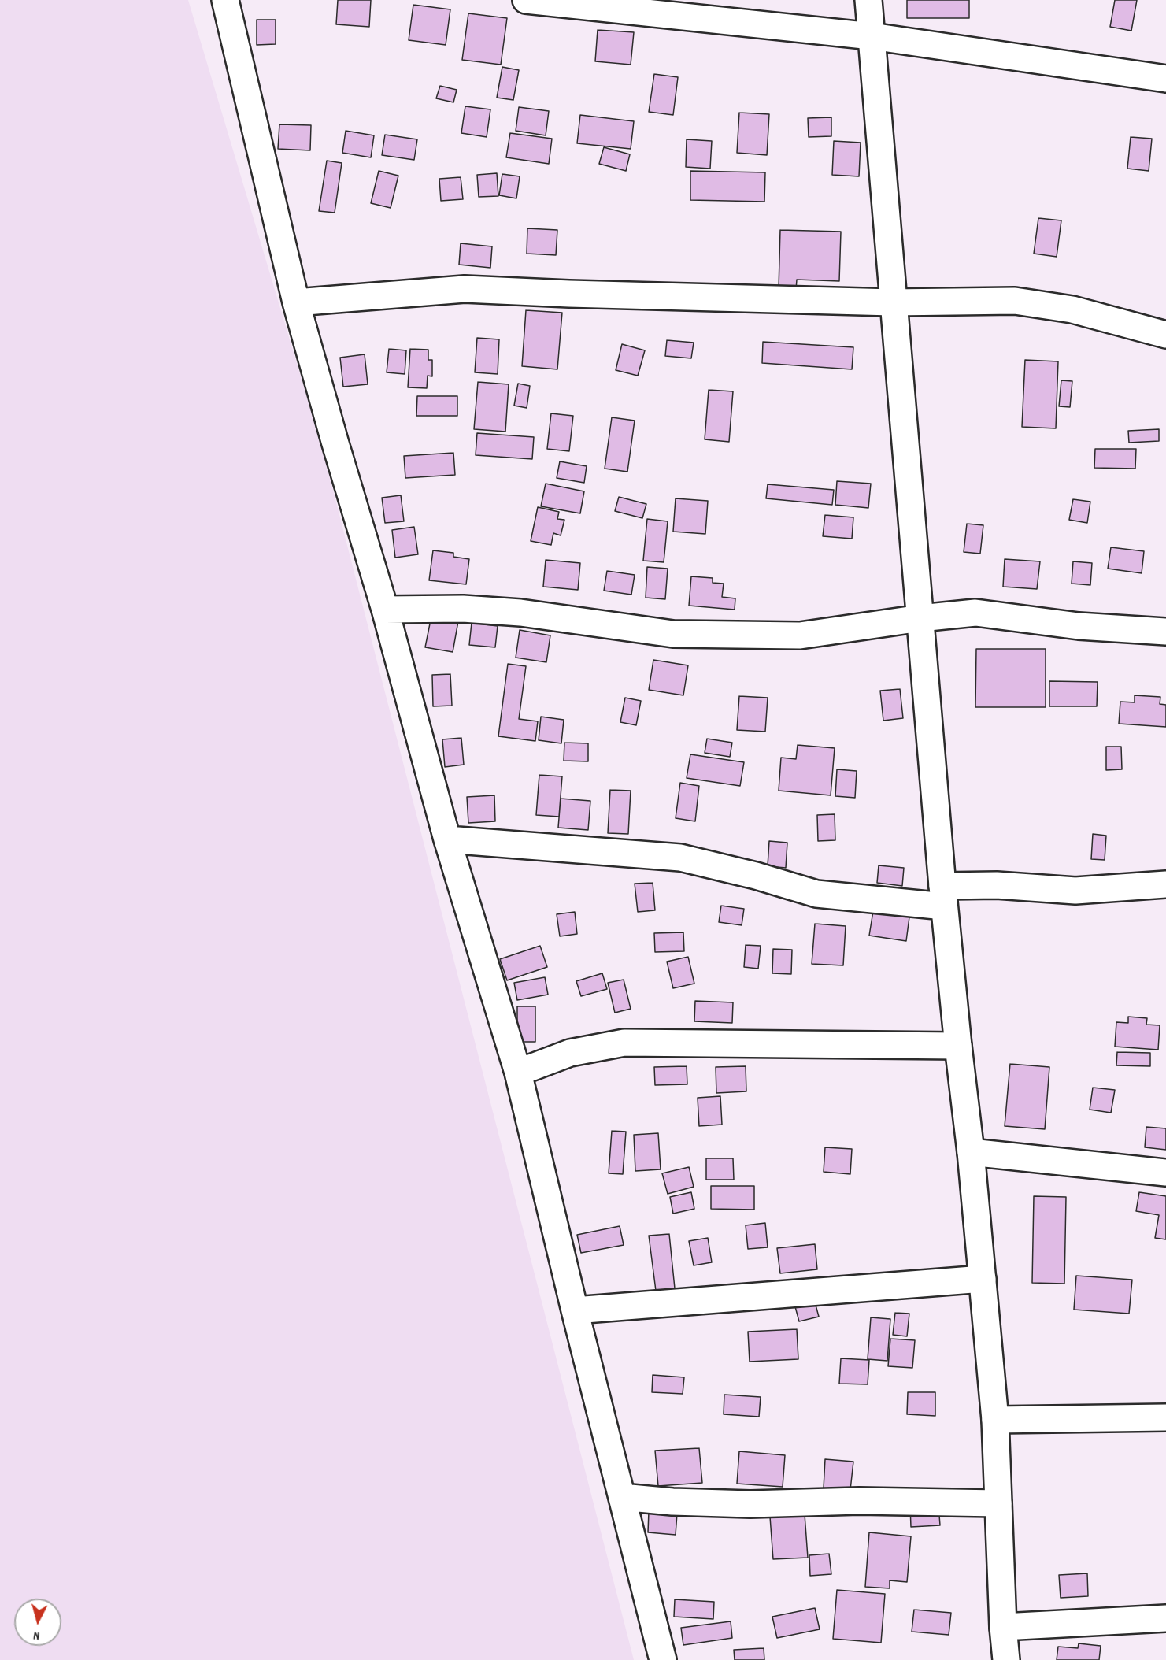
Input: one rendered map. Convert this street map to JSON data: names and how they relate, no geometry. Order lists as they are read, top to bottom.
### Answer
{
  "north": "bottom"
}
